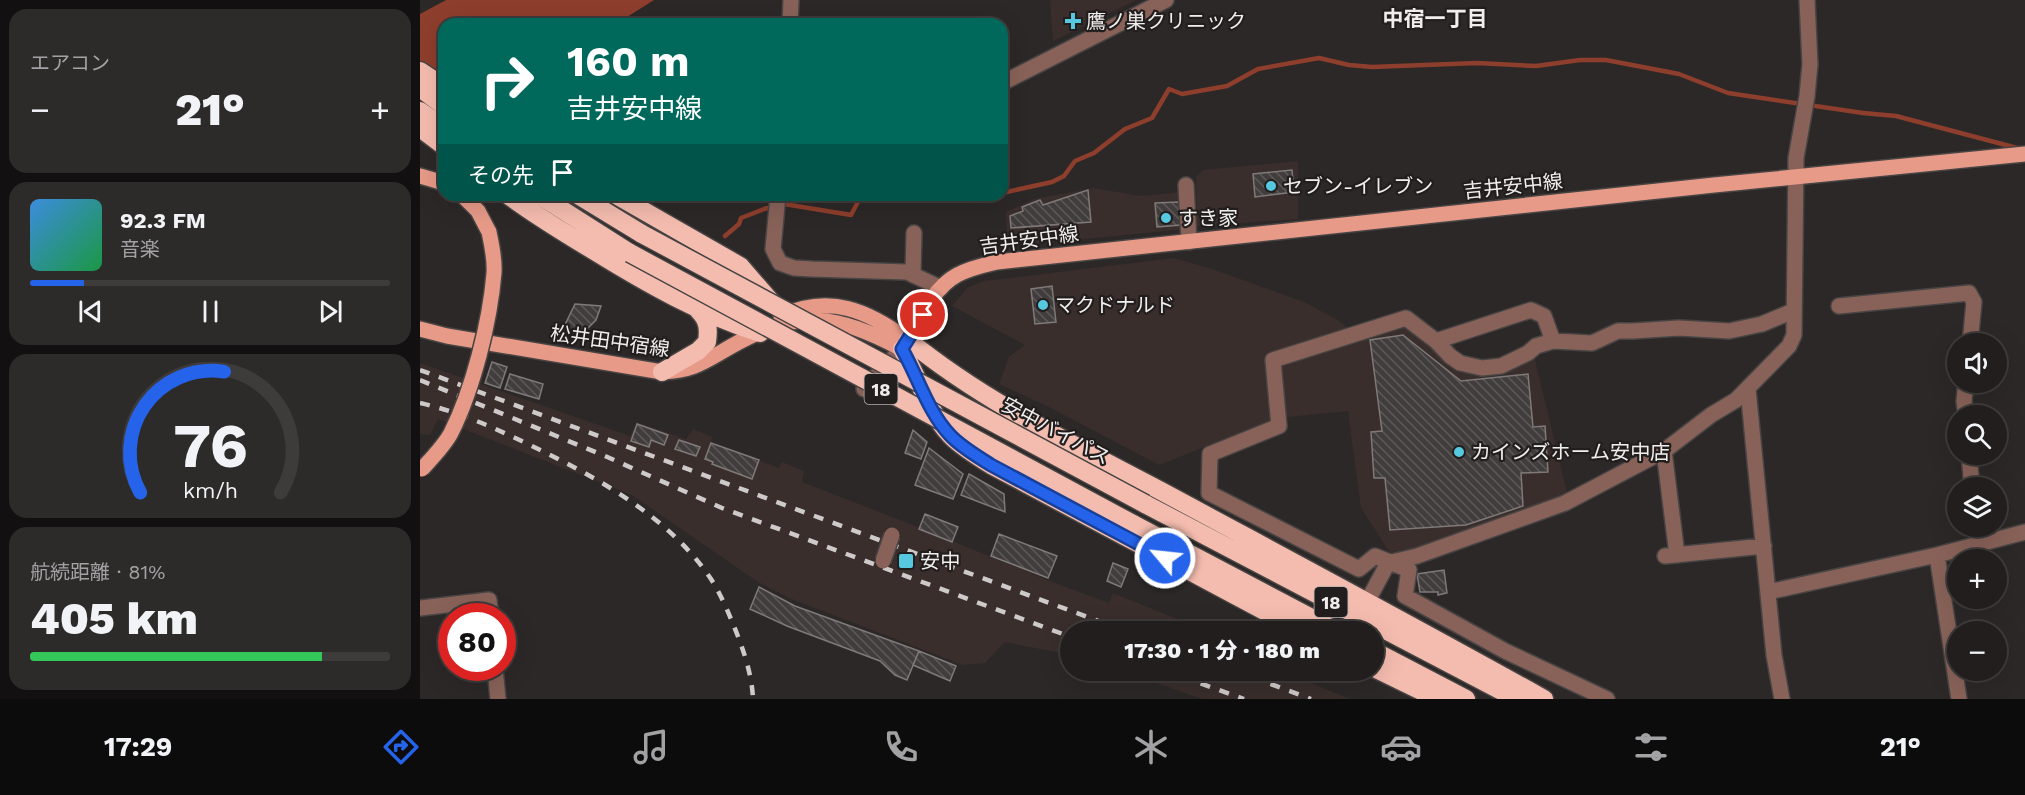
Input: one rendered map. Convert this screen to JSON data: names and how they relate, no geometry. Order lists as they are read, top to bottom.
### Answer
{
  "streets": {
    "highway": ["18", "安中バイパス"],
    "main road": ["吉井安中線", "松井田中宿線"]
  },
  "crossings": [
    ["吉井安中線", "松井田中宿線"]
  ],
  "districts": ["中宿一丁目"],
  "places": {
    "health": ["鷹ノ巣クリニック"],
    "other": [
      "セブン-イレブン",
      "すき家",
      "マクドナルド",
      "カインズホーム安中店"
    ],
    "transit": ["安中"]
  },
  "page": {
    "tile": [
      "エアコン",
      ["航続距離 · 81%", "405 km"]
    ],
    "turn": ["160 m", "吉井安中線"],
    "heat": ["−", "21°", "+"],
    "then": "その先",
    "song": ["92.3 FM", "音楽"],
    "map_buttons": ["+", "−"],
    "limit": "80",
    "trip": "17:30 · 1 分 · 180 m",
    "tabs": ["17:29", "21°"],
    "gauge": ["76", "km/h"]
  }
}
